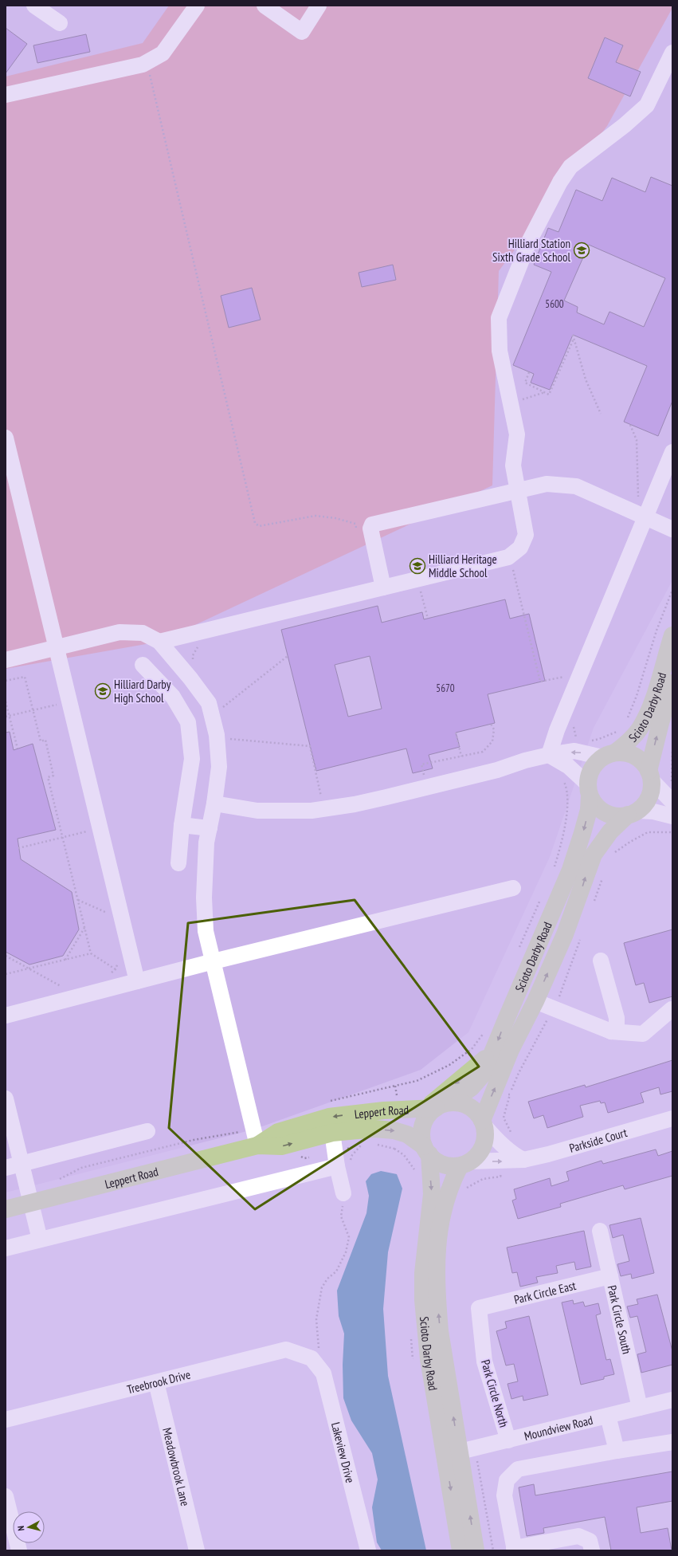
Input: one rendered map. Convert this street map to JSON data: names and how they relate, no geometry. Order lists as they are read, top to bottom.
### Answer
{
  "streets": {
    "main road": ["Scioto Darby Road", "Leppert Road"],
    "street": [
      "Parkside Court",
      "Park Circle East",
      "Park Circle South",
      "Treebrook Drive",
      "Park Circle North",
      "Moundview Road",
      "Lakeview Drive",
      "Meadowbrook Lane"
    ]
  },
  "crossings": [
    ["Scioto Darby Road", "Leppert Road"],
    ["Scioto Darby Road", "Parkside Court"],
    ["Scioto Darby Road", "Moundview Road"],
    ["Leppert Road", "Parkside Court"],
    ["Park Circle East", "Park Circle South"],
    ["Park Circle East", "Park Circle North"],
    ["Park Circle South", "Moundview Road"],
    ["Treebrook Drive", "Lakeview Drive"],
    ["Treebrook Drive", "Meadowbrook Lane"],
    ["Park Circle North", "Moundview Road"]
  ],
  "places": {
    "school or university": ["Hilliard Station Sixth Grade School", "Hilliard Heritage Middle School", "Hilliard Darby High School"]
  },
  "house_numbers": ["5600", "5670"],
  "north": "left"
}
